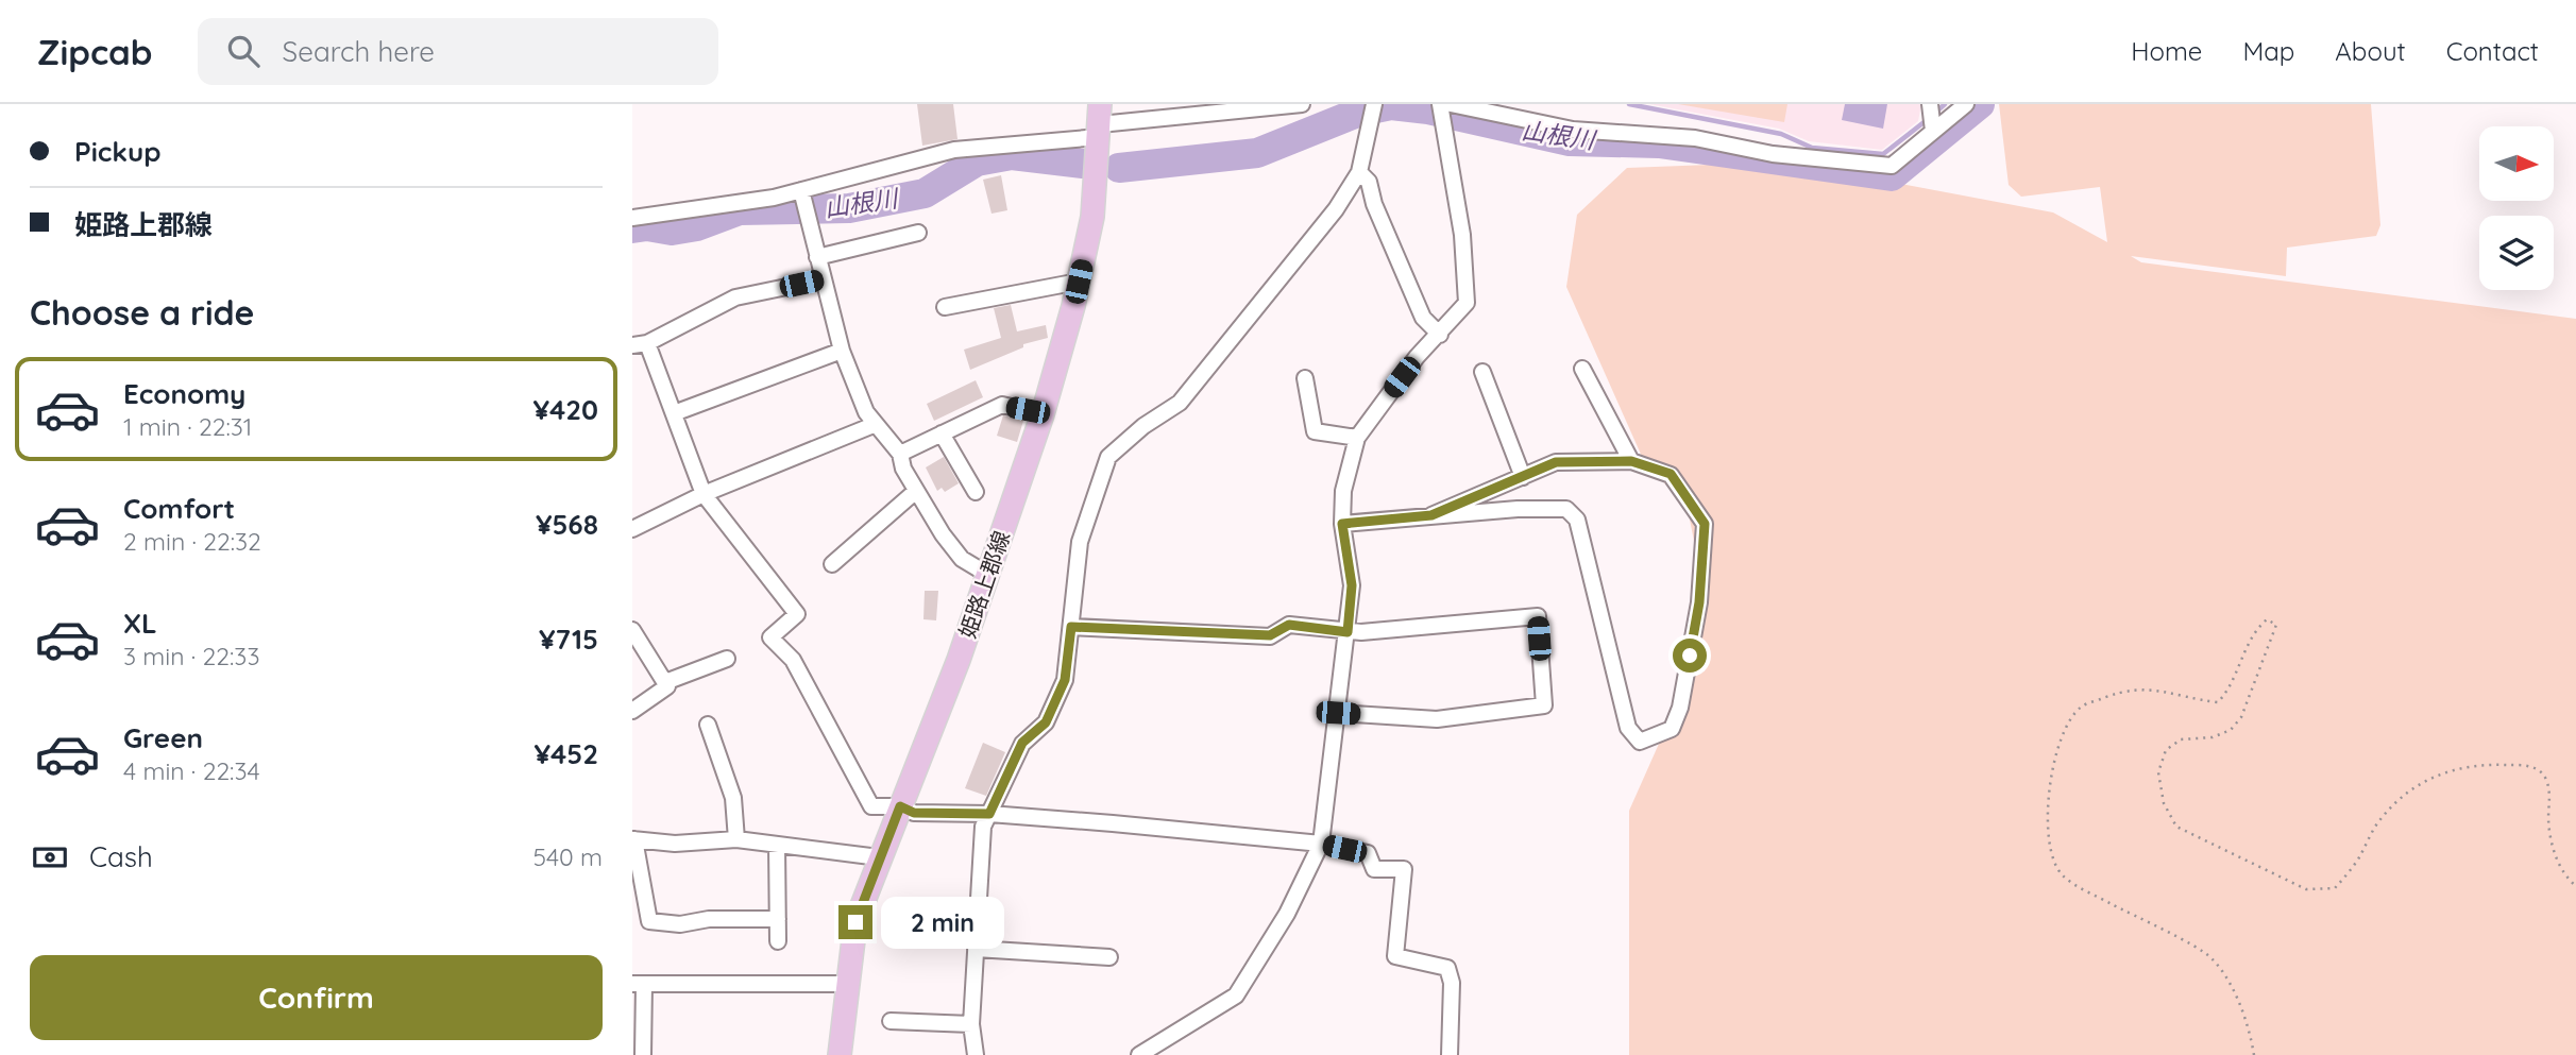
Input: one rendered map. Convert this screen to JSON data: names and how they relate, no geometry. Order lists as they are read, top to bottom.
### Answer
{
  "streets": {
    "main road": ["姫路上郡線"]
  },
  "water": ["山根川"],
  "north": "right",
  "page": {
    "header": "Zipcab",
    "search": "Search here",
    "nav": [
      "Home",
      "Map",
      "About",
      "Contact"
    ],
    "banner": ["Pickup", "姫路上郡線"],
    "heading": "Choose a ride",
    "list": [
      {
        "name": "Economy",
        "note": "1 min · 22:31",
        "value": "¥420"
      },
      {
        "name": "Comfort",
        "note": "2 min · 22:32",
        "value": "¥568"
      },
      {
        "name": "XL",
        "note": "3 min · 22:33",
        "value": "¥715"
      },
      {
        "name": "Green",
        "note": "4 min · 22:34",
        "value": "¥452"
      }
    ],
    "pay": ["Cash", "540 m"],
    "bubble": "2 min",
    "buttons": "Confirm"
  }
}
